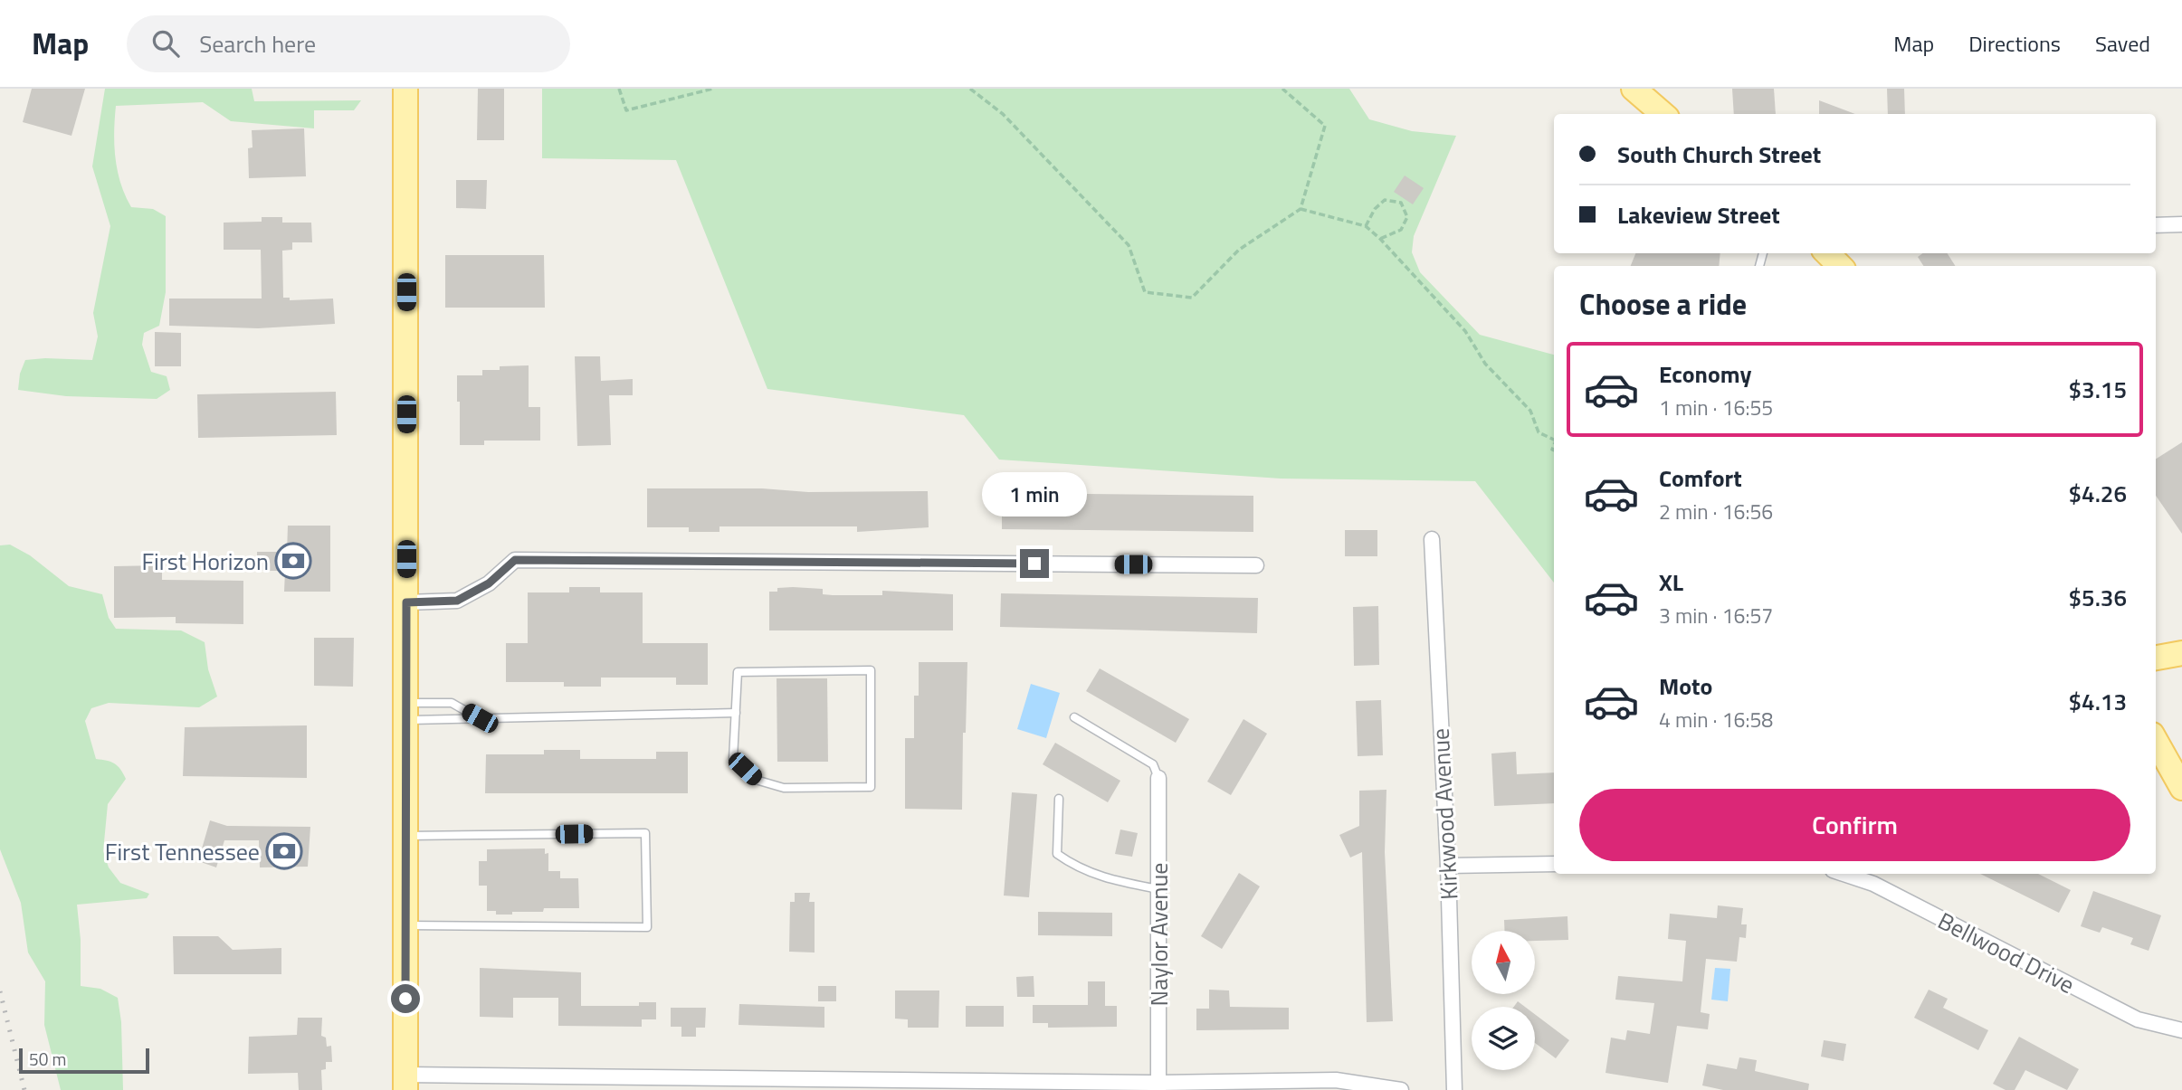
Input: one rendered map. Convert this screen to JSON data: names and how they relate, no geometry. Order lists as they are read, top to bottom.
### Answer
{
  "streets": {
    "street": ["Kirkwood Avenue", "Naylor Avenue", "Bellwood Drive"]
  },
  "places": {
    "bank": ["First Horizon", "First Tennessee"]
  },
  "scale_bar": "50 m",
  "north": "top",
  "page": {
    "header": "Map",
    "search": "Search here",
    "nav": ["Map", "Directions", "Saved"],
    "banner": ["South Church Street", "Lakeview Street"],
    "heading": "Choose a ride",
    "list": [
      {
        "name": "Economy",
        "note": "1 min · 16:55",
        "value": "$3.15"
      },
      {
        "name": "Comfort",
        "note": "2 min · 16:56",
        "value": "$4.26"
      },
      {
        "name": "XL",
        "note": "3 min · 16:57",
        "value": "$5.36"
      },
      {
        "name": "Moto",
        "note": "4 min · 16:58",
        "value": "$4.13"
      }
    ],
    "bubble": "1 min",
    "buttons": "Confirm",
    "scale": "50 m"
  }
}
